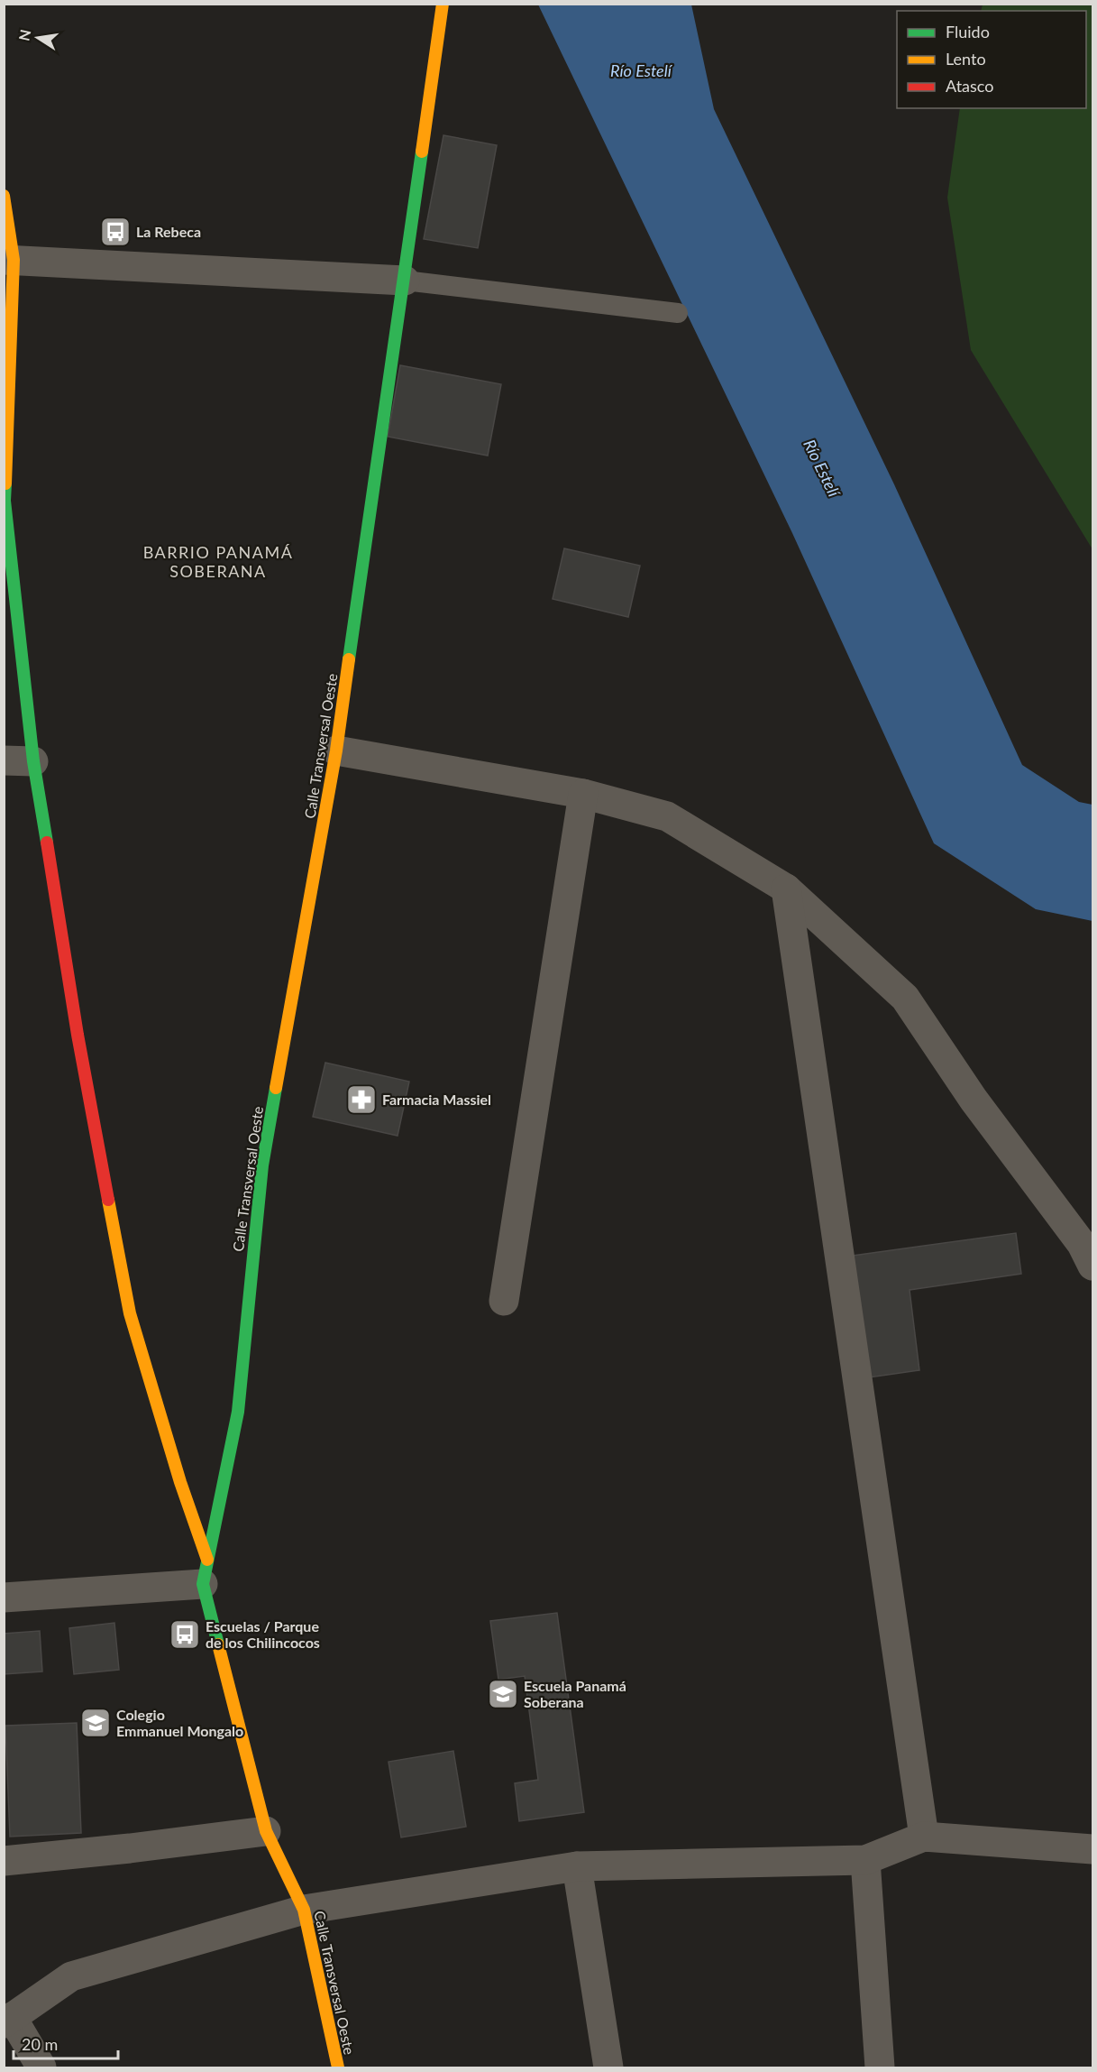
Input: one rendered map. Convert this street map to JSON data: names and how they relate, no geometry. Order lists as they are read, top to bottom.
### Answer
{
  "streets": {
    "street": ["Calle Transversal Oeste"]
  },
  "districts": ["BARRIO PANAMÁ SOBERANA"],
  "water": ["Río Estelí"],
  "places": {
    "bus stop": ["La Rebeca", "Escuelas / Parque de los Chilincocos"],
    "pharmacy": ["Farmacia Massiel"],
    "school or university": ["Escuela Panamá Soberana", "Colegio Emmanuel Mongalo"]
  },
  "legend": ["Fluido", "Lento", "Atasco"],
  "scale_bar": "20 m",
  "north": "left"
}
